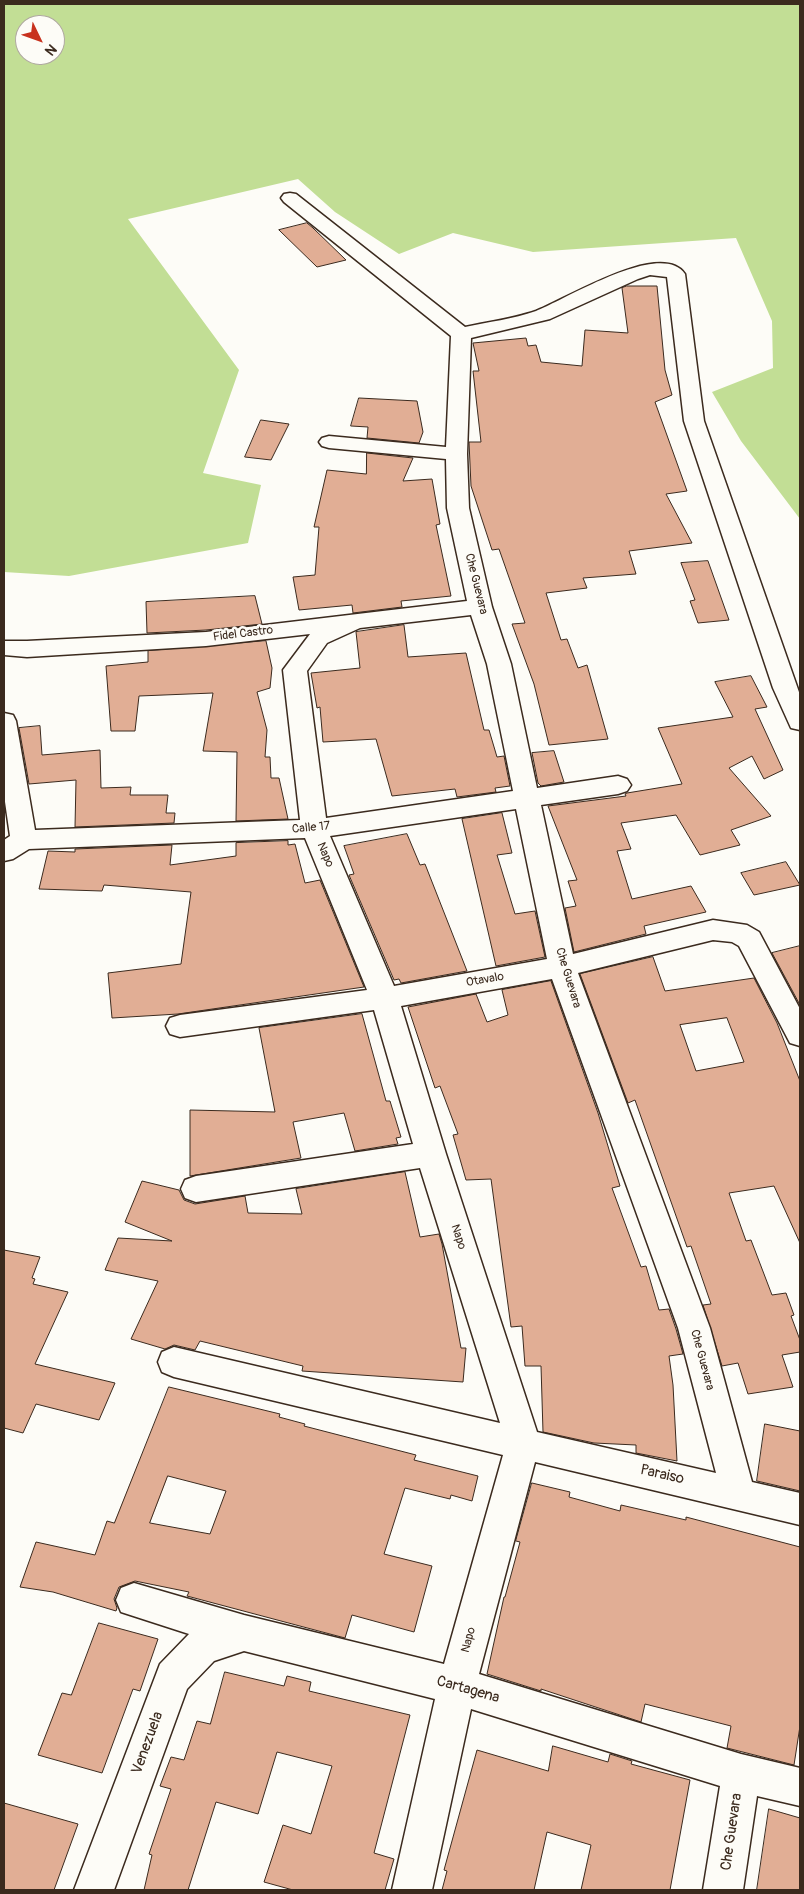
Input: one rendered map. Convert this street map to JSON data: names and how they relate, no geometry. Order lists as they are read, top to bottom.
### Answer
{
  "streets": {
    "street": [
      "Che Guevara",
      "Fidel Castro",
      "Calle 17",
      "Napo",
      "Otavalo",
      "Paraiso",
      "Cartagena",
      "Venezuela"
    ]
  },
  "crossings": [
    ["Che Guevara", "Fidel Castro"],
    ["Che Guevara", "Calle 17"],
    ["Che Guevara", "Otavalo"],
    ["Che Guevara", "Paraiso"],
    ["Che Guevara", "Cartagena"],
    ["Fidel Castro", "Napo"],
    ["Calle 17", "Napo"],
    ["Napo", "Otavalo"],
    ["Napo", "Paraiso"],
    ["Napo", "Cartagena"],
    ["Cartagena", "Venezuela"]
  ],
  "north": "bottom right"
}
